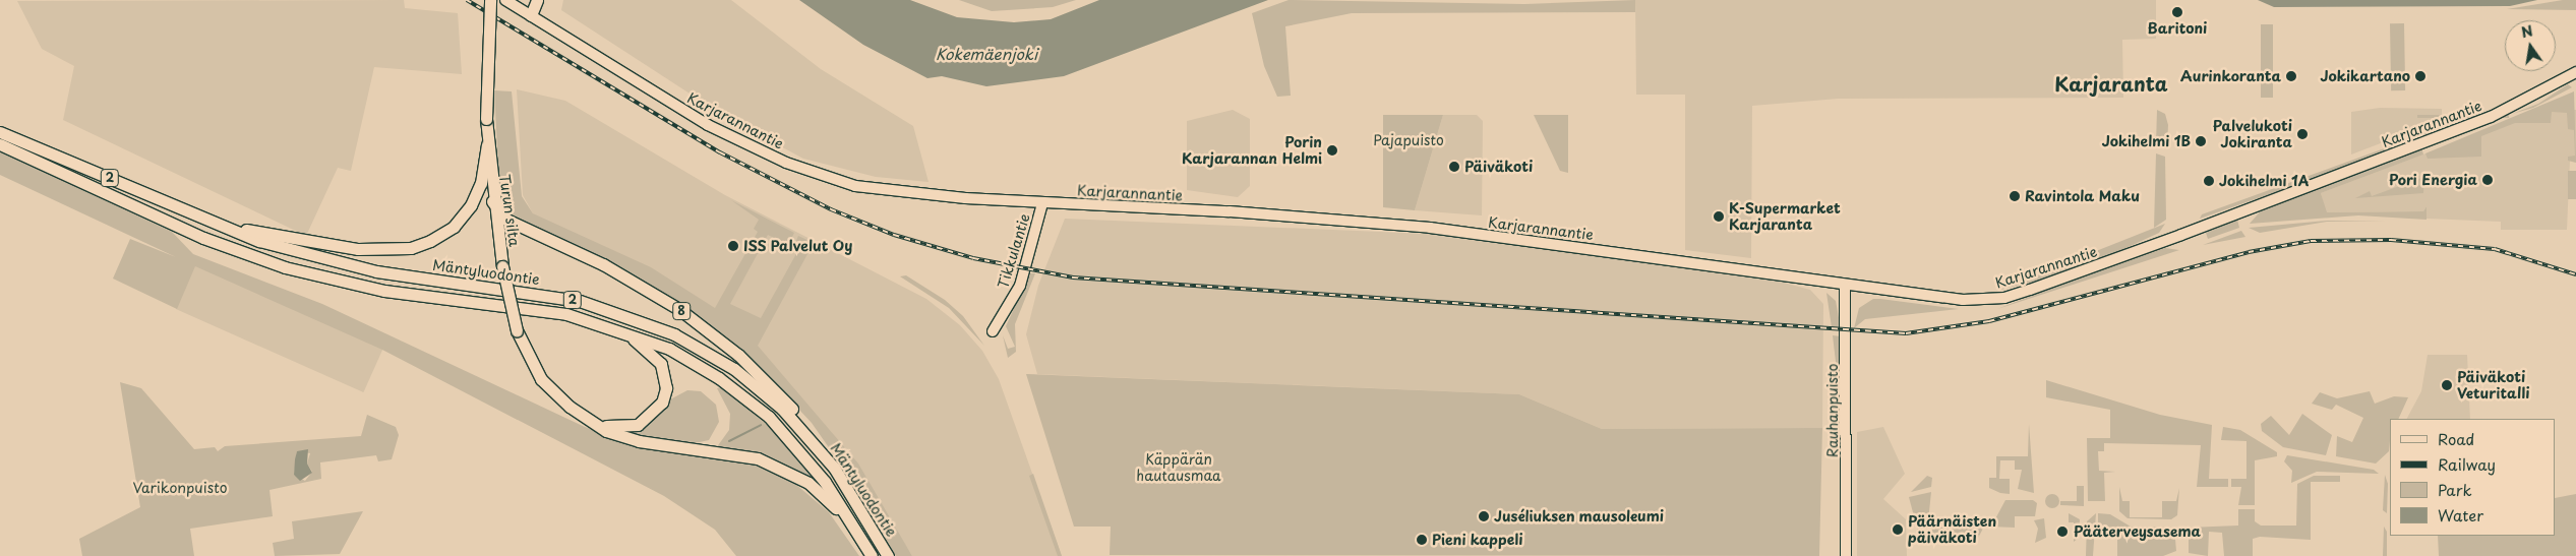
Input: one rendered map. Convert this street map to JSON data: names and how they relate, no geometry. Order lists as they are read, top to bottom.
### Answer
{
  "streets": {
    "highway": [
      "2",
      "Turun silta",
      "Mäntyluodontie",
      "8"
    ],
    "main road": ["Karjarannantie", "Tikkulantie", "Rauhanpuisto"]
  },
  "crossings": [
    ["Karjarannantie", "Tikkulantie"],
    ["Karjarannantie", "Rauhanpuisto"],
    ["Turun silta", "8"],
    ["Mäntyluodontie", "8"]
  ],
  "districts": ["Karjaranta"],
  "water": ["Kokemäenjoki"],
  "parks": ["Pajapuisto", "Käppärän hautausmaa", "Varikonpuisto"],
  "places": [
    "Baritoni",
    "Aurinkoranta",
    "Jokikartano",
    "Palvelukoti Jokiranta",
    "Jokihelmi 1B",
    "Porin Karjarannan Helmi",
    "Päiväkoti",
    "Pori Energia",
    "Jokihelmi 1A",
    "Ravintola Maku",
    "K-Supermarket Karjaranta",
    "ISS Palvelut Oy",
    "Päiväkoti Veturitalli",
    "Juséliuksen mausoleumi",
    "Päärnäisten päiväkoti",
    "Pääterveysasema",
    "Pieni kappeli"
  ],
  "legend": [
    "Road",
    "Railway",
    "Park",
    "Water"
  ],
  "north": "top"
}
